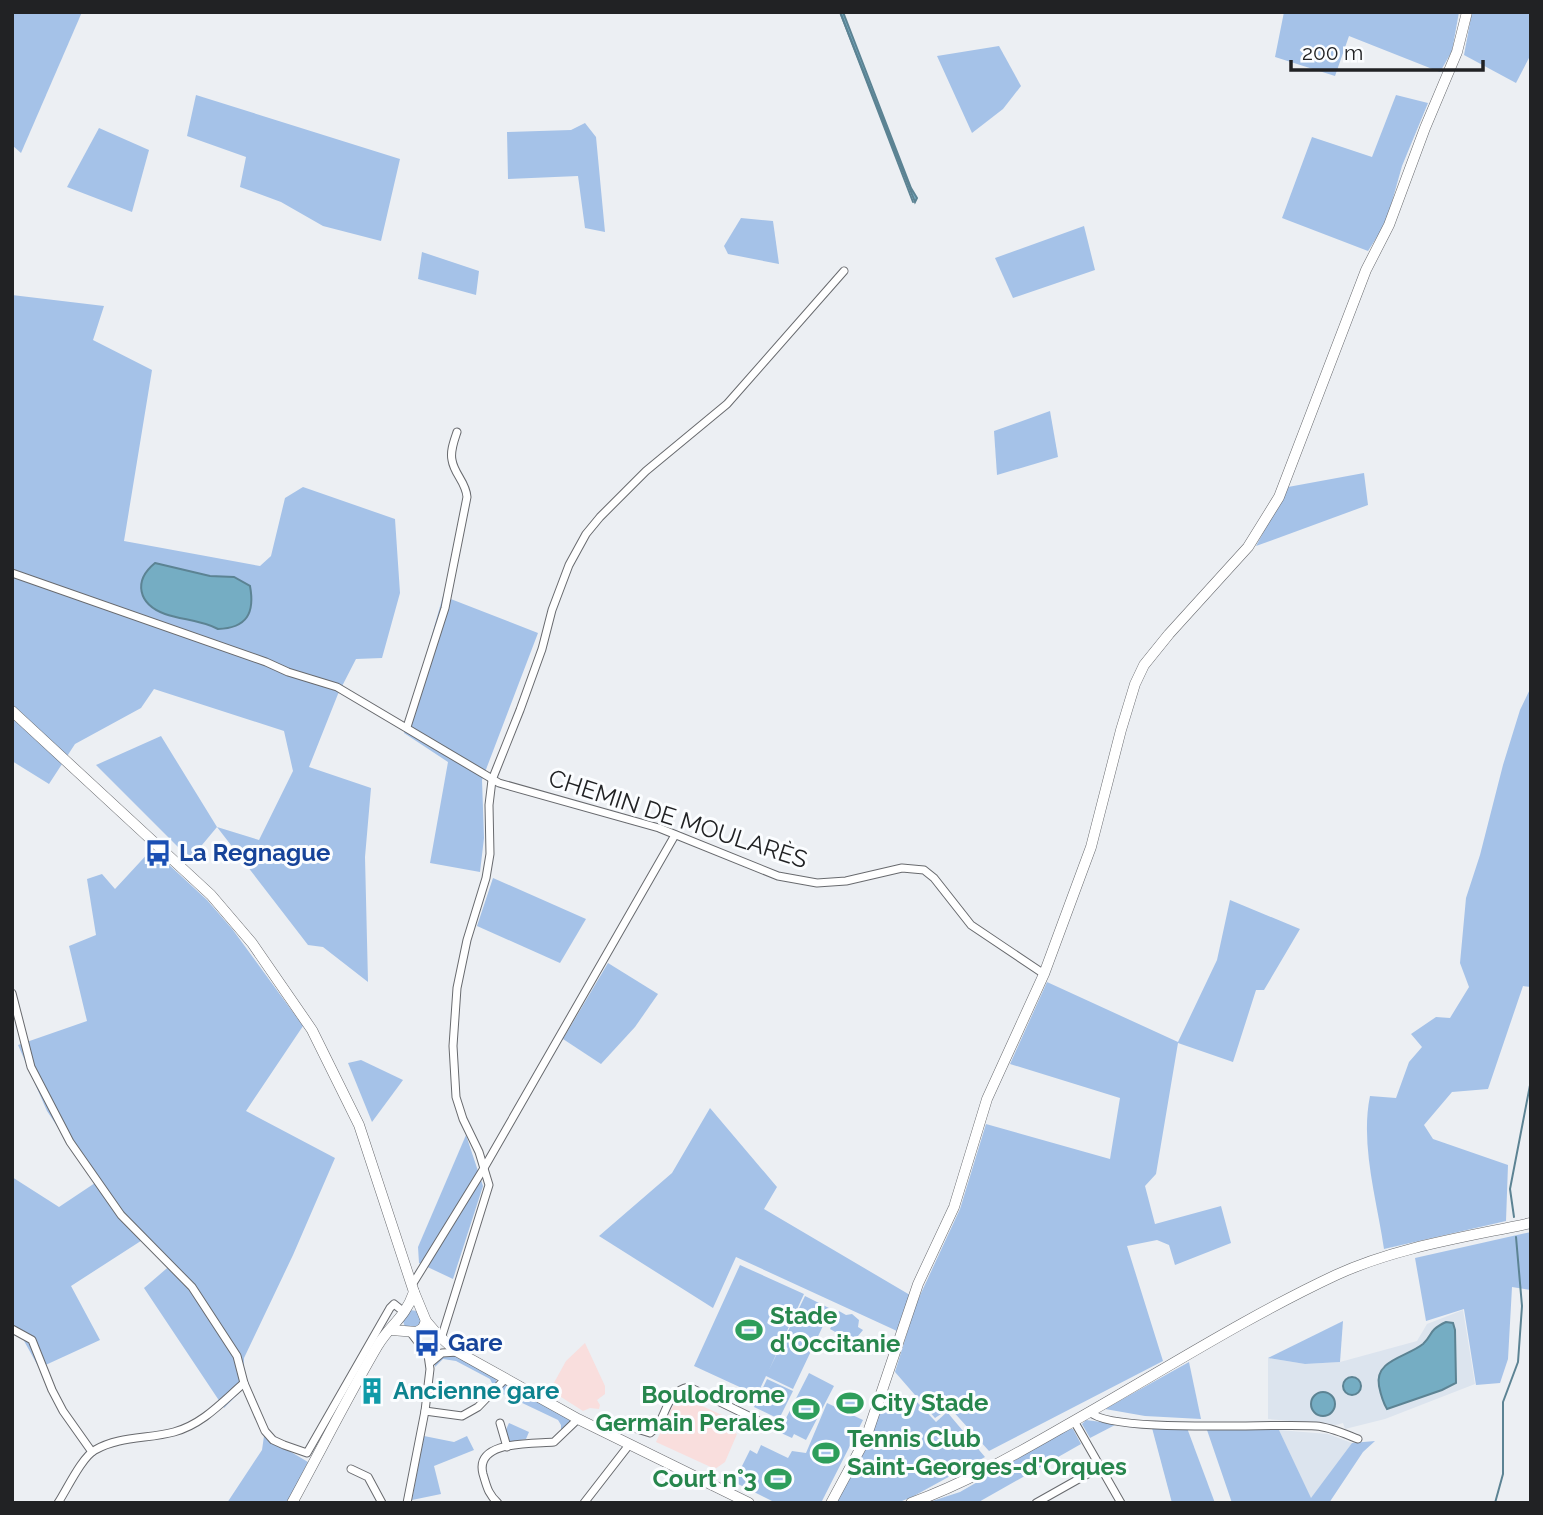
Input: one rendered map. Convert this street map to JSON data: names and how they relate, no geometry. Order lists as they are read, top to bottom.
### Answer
{
  "streets": {
    "street": ["CHEMIN DE MOULARÈS"]
  },
  "places": {
    "bus stop": ["La Regnague", "Gare"],
    "sports": [
      "Stade d'Occitanie",
      "City Stade",
      "Boulodrome Germain Perales",
      "Tennis Club Saint-Georges-d'Orques",
      "Court n°3"
    ],
    "building": ["Ancienne gare"]
  },
  "scale_bar": "200 m"
}
